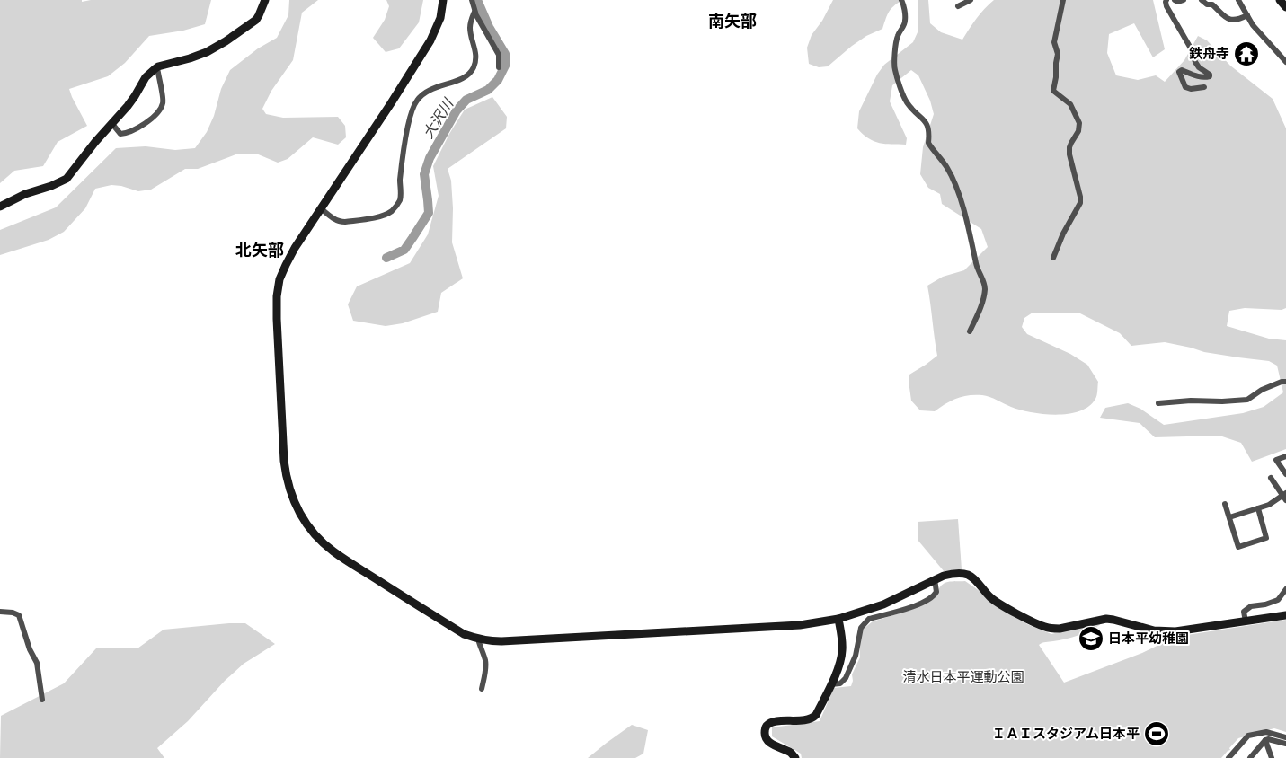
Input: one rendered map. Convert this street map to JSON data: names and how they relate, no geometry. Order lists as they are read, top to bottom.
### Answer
{
  "districts": ["南矢部", "北矢部"],
  "water": ["大沢川"],
  "parks": ["清水日本平運動公園"],
  "places": {
    "temple": ["鉄舟寺"],
    "school or university": ["日本平幼稚園"],
    "sports": ["ＩＡＩスタジアム日本平"]
  }
}
